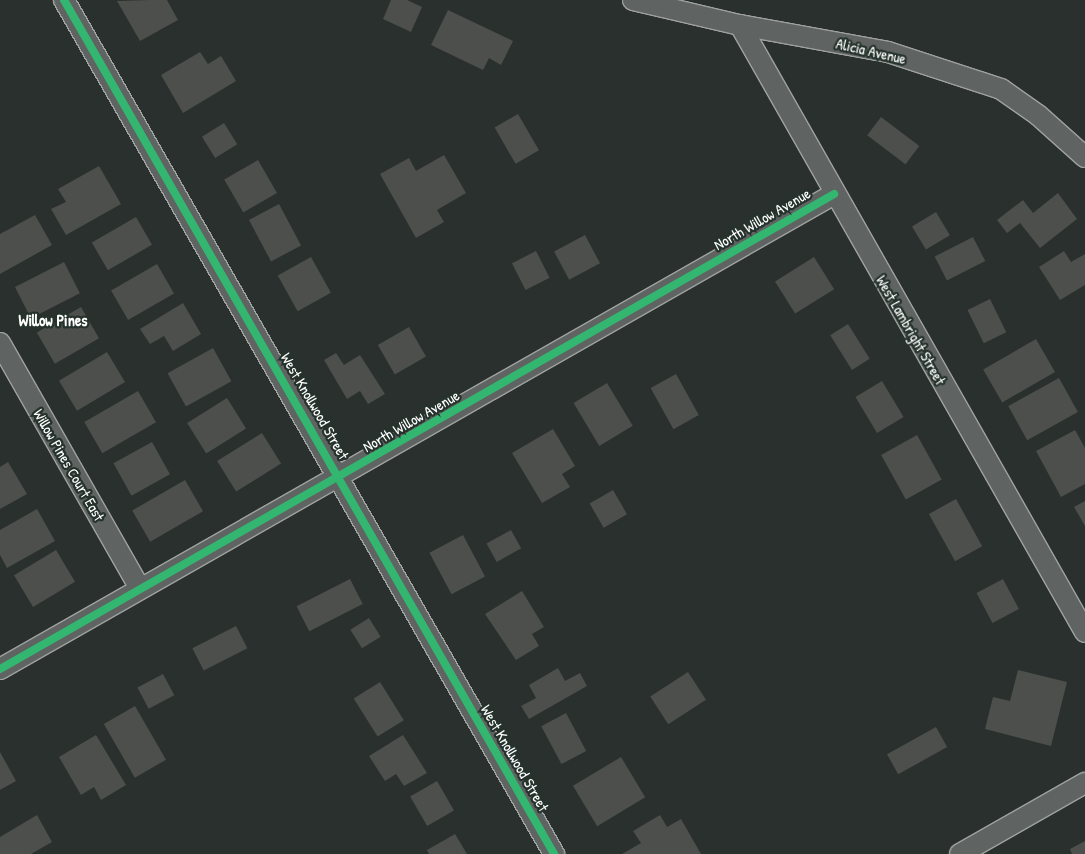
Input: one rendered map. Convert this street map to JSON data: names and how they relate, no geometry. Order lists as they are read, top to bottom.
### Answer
{
  "streets": {
    "street": [
      "Alicia Avenue",
      "North Willow Avenue",
      "West Lambright Street",
      "West Knollwood Street",
      "Willow Pines Court East"
    ]
  },
  "crossings": [
    ["Alicia Avenue", "West Lambright Street"],
    ["North Willow Avenue", "West Lambright Street"],
    ["North Willow Avenue", "West Knollwood Street"],
    ["North Willow Avenue", "Willow Pines Court East"]
  ],
  "districts": ["Willow Pines"]
}
